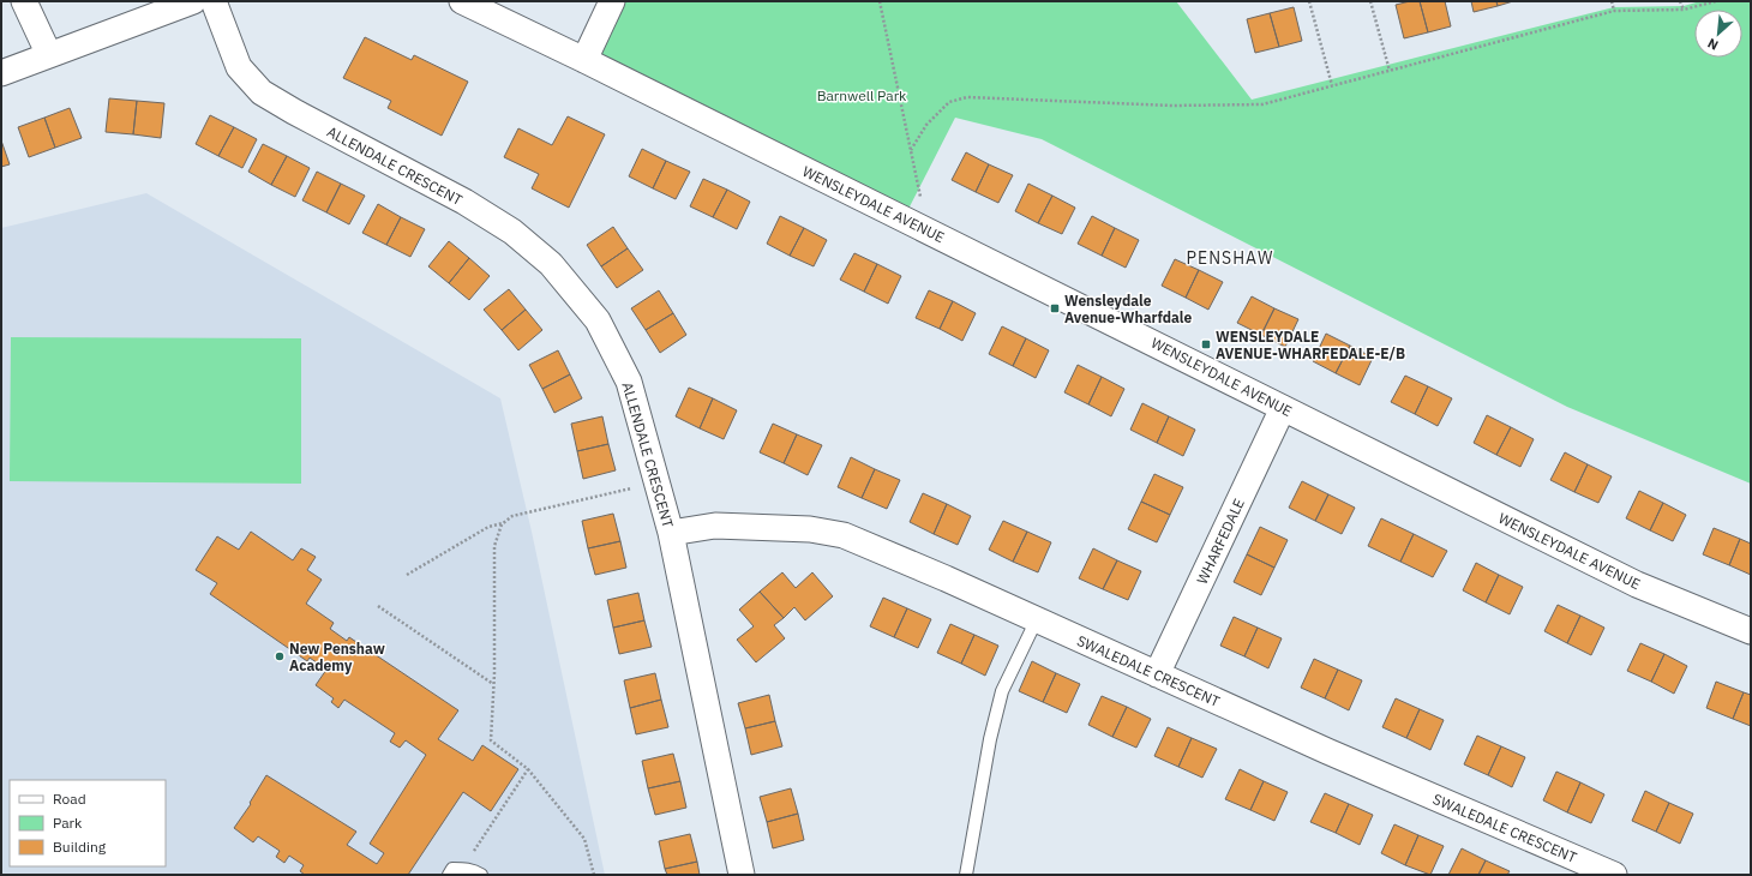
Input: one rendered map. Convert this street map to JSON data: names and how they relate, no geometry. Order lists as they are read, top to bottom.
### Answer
{
  "streets": {
    "street": [
      "ALLENDALE CRESCENT",
      "WENSLEYDALE AVENUE",
      "WHARFEDALE",
      "SWALEDALE CRESCENT"
    ]
  },
  "crossings": [
    ["ALLENDALE CRESCENT", "SWALEDALE CRESCENT"],
    ["WENSLEYDALE AVENUE", "WHARFEDALE"],
    ["WHARFEDALE", "SWALEDALE CRESCENT"]
  ],
  "districts": ["PENSHAW"],
  "parks": ["Barnwell Park"],
  "places": {
    "transit": ["Wensleydale Avenue-Wharfdale", "WENSLEYDALE AVENUE-WHARFEDALE-E/B"],
    "other": ["New Penshaw Academy"]
  },
  "legend": ["Road", "Park", "Building"],
  "north": "bottom left"
}
